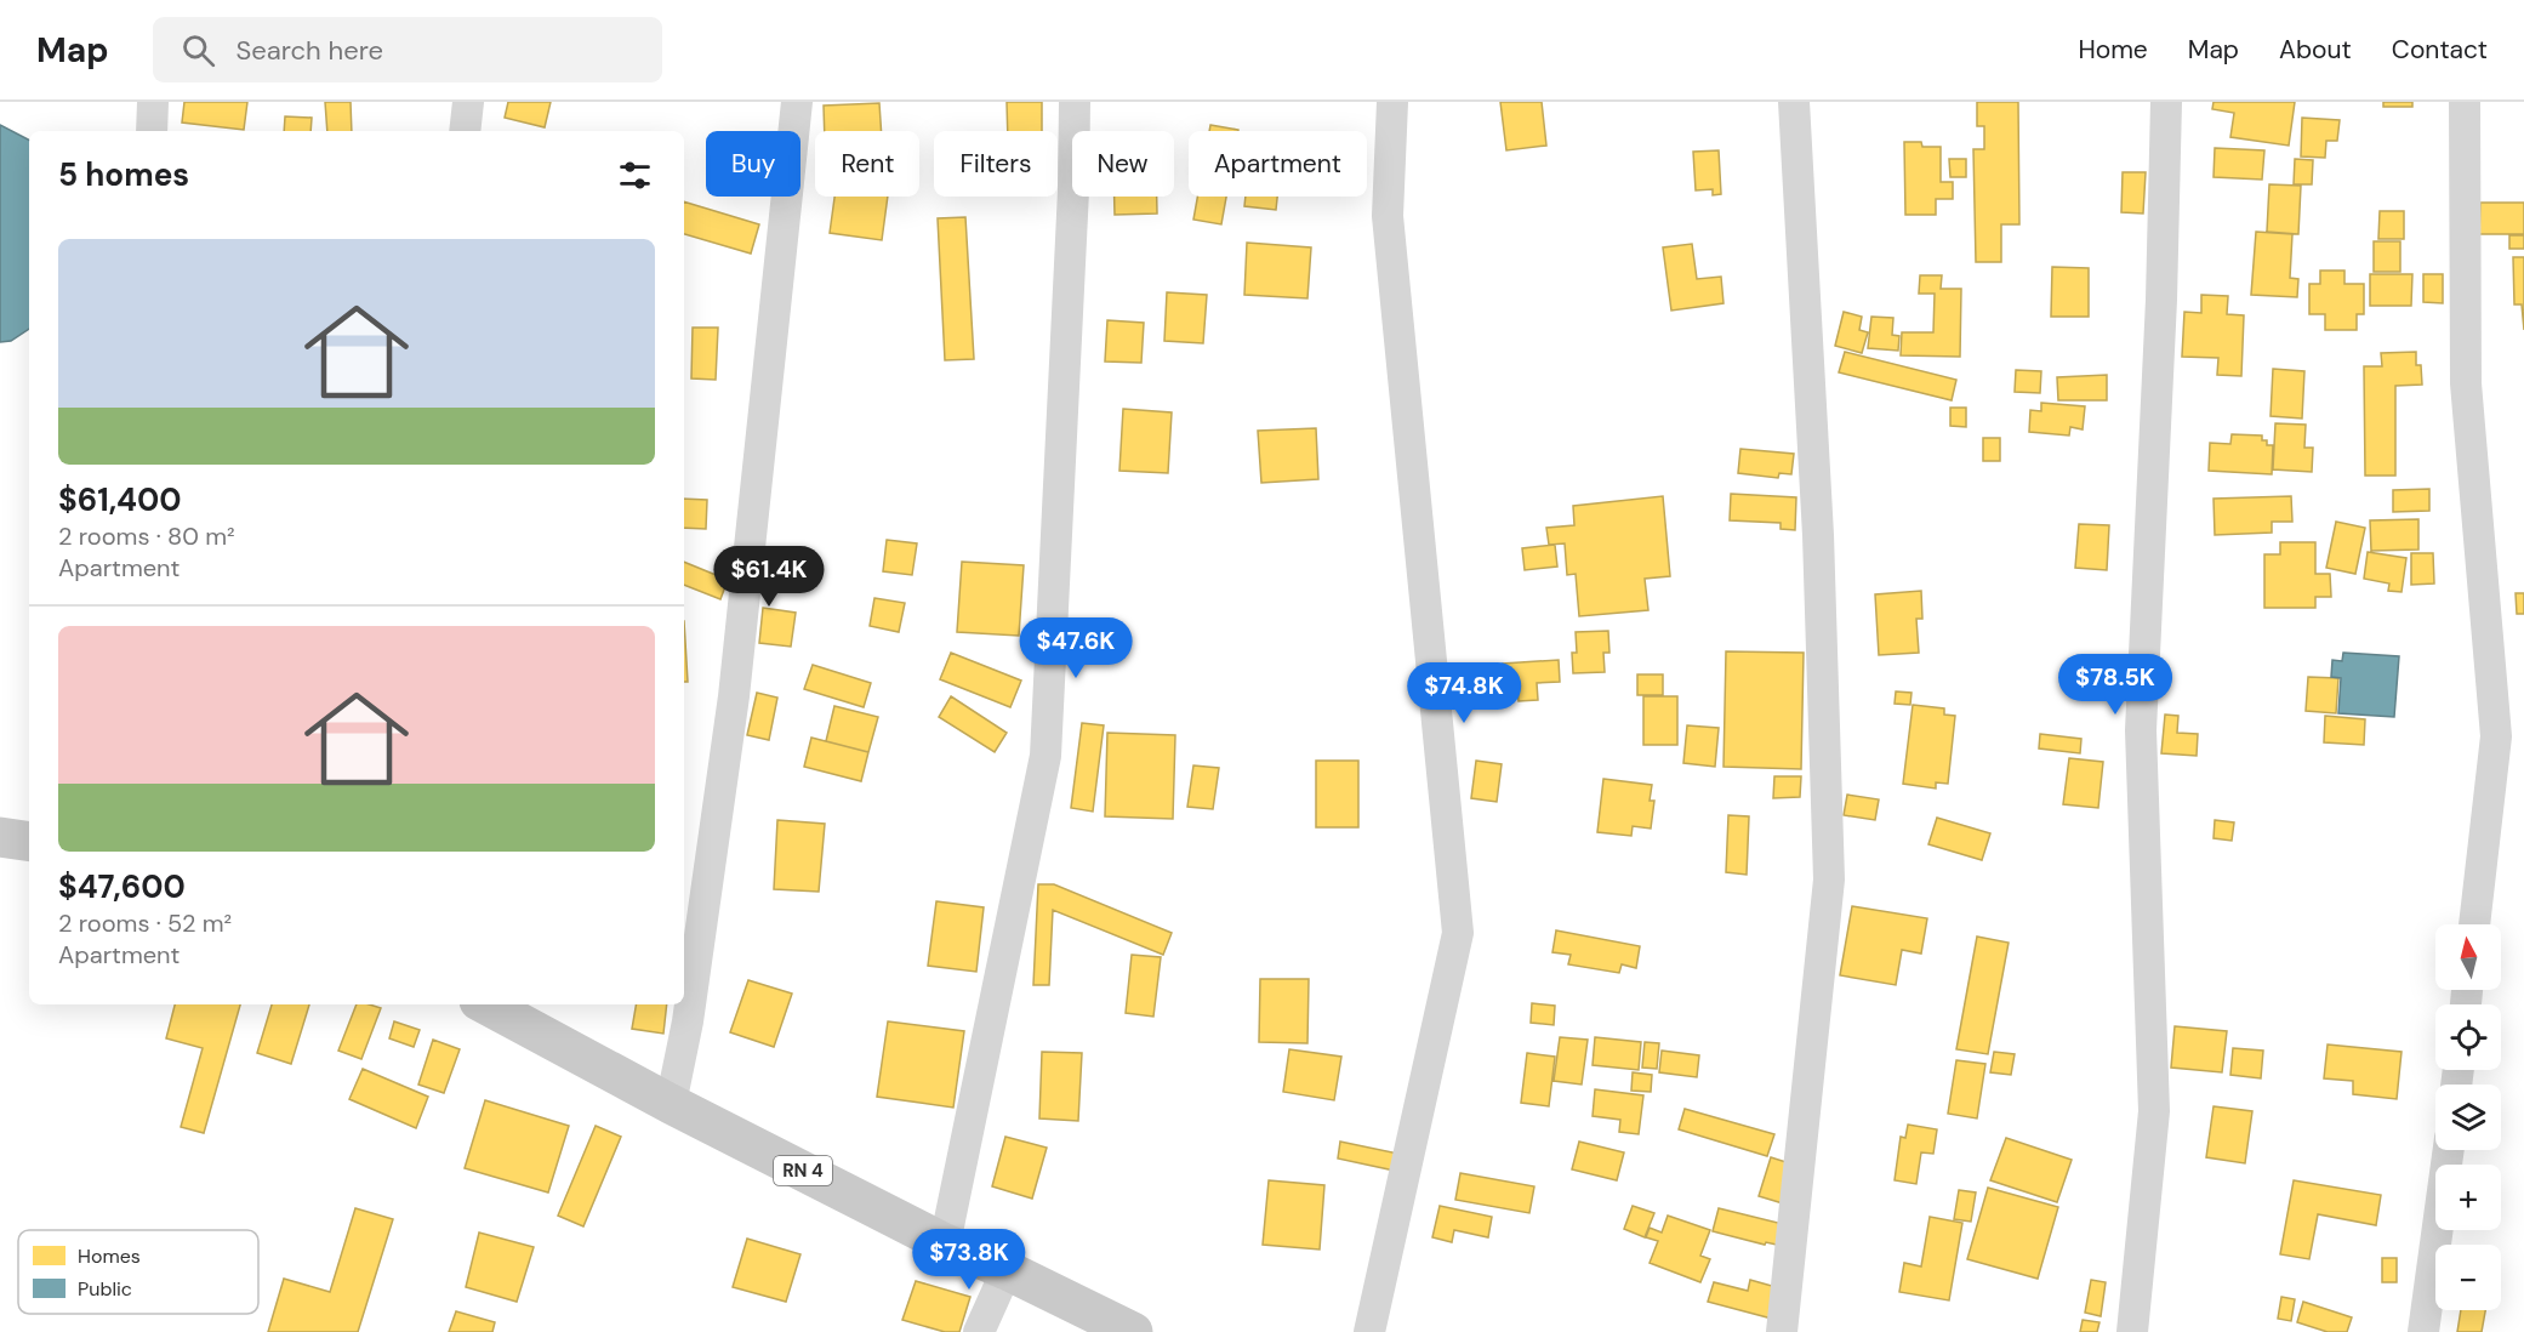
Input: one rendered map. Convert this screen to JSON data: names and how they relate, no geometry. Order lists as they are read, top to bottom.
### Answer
{
  "streets": {
    "main road": ["RN 4"]
  },
  "legend": ["Homes", "Public"],
  "north": "top",
  "page": {
    "header": "Map",
    "search": "Search here",
    "nav": [
      "Home",
      "Map",
      "About",
      "Contact"
    ],
    "chip": [
      "Buy",
      "Rent",
      "Filters",
      "New",
      "Apartment"
    ],
    "heading": "5 homes",
    "list": [
      {
        "name": "$61,400",
        "note": "2 rooms · 80 m² · Apartment"
      },
      {
        "name": "$47,600",
        "note": "2 rooms · 52 m² · Apartment"
      }
    ],
    "price": [
      "$61.4K",
      "$47.6K",
      "$78.5K",
      "$74.8K",
      "$73.8K"
    ],
    "map_buttons": ["+", "−"]
  }
}
